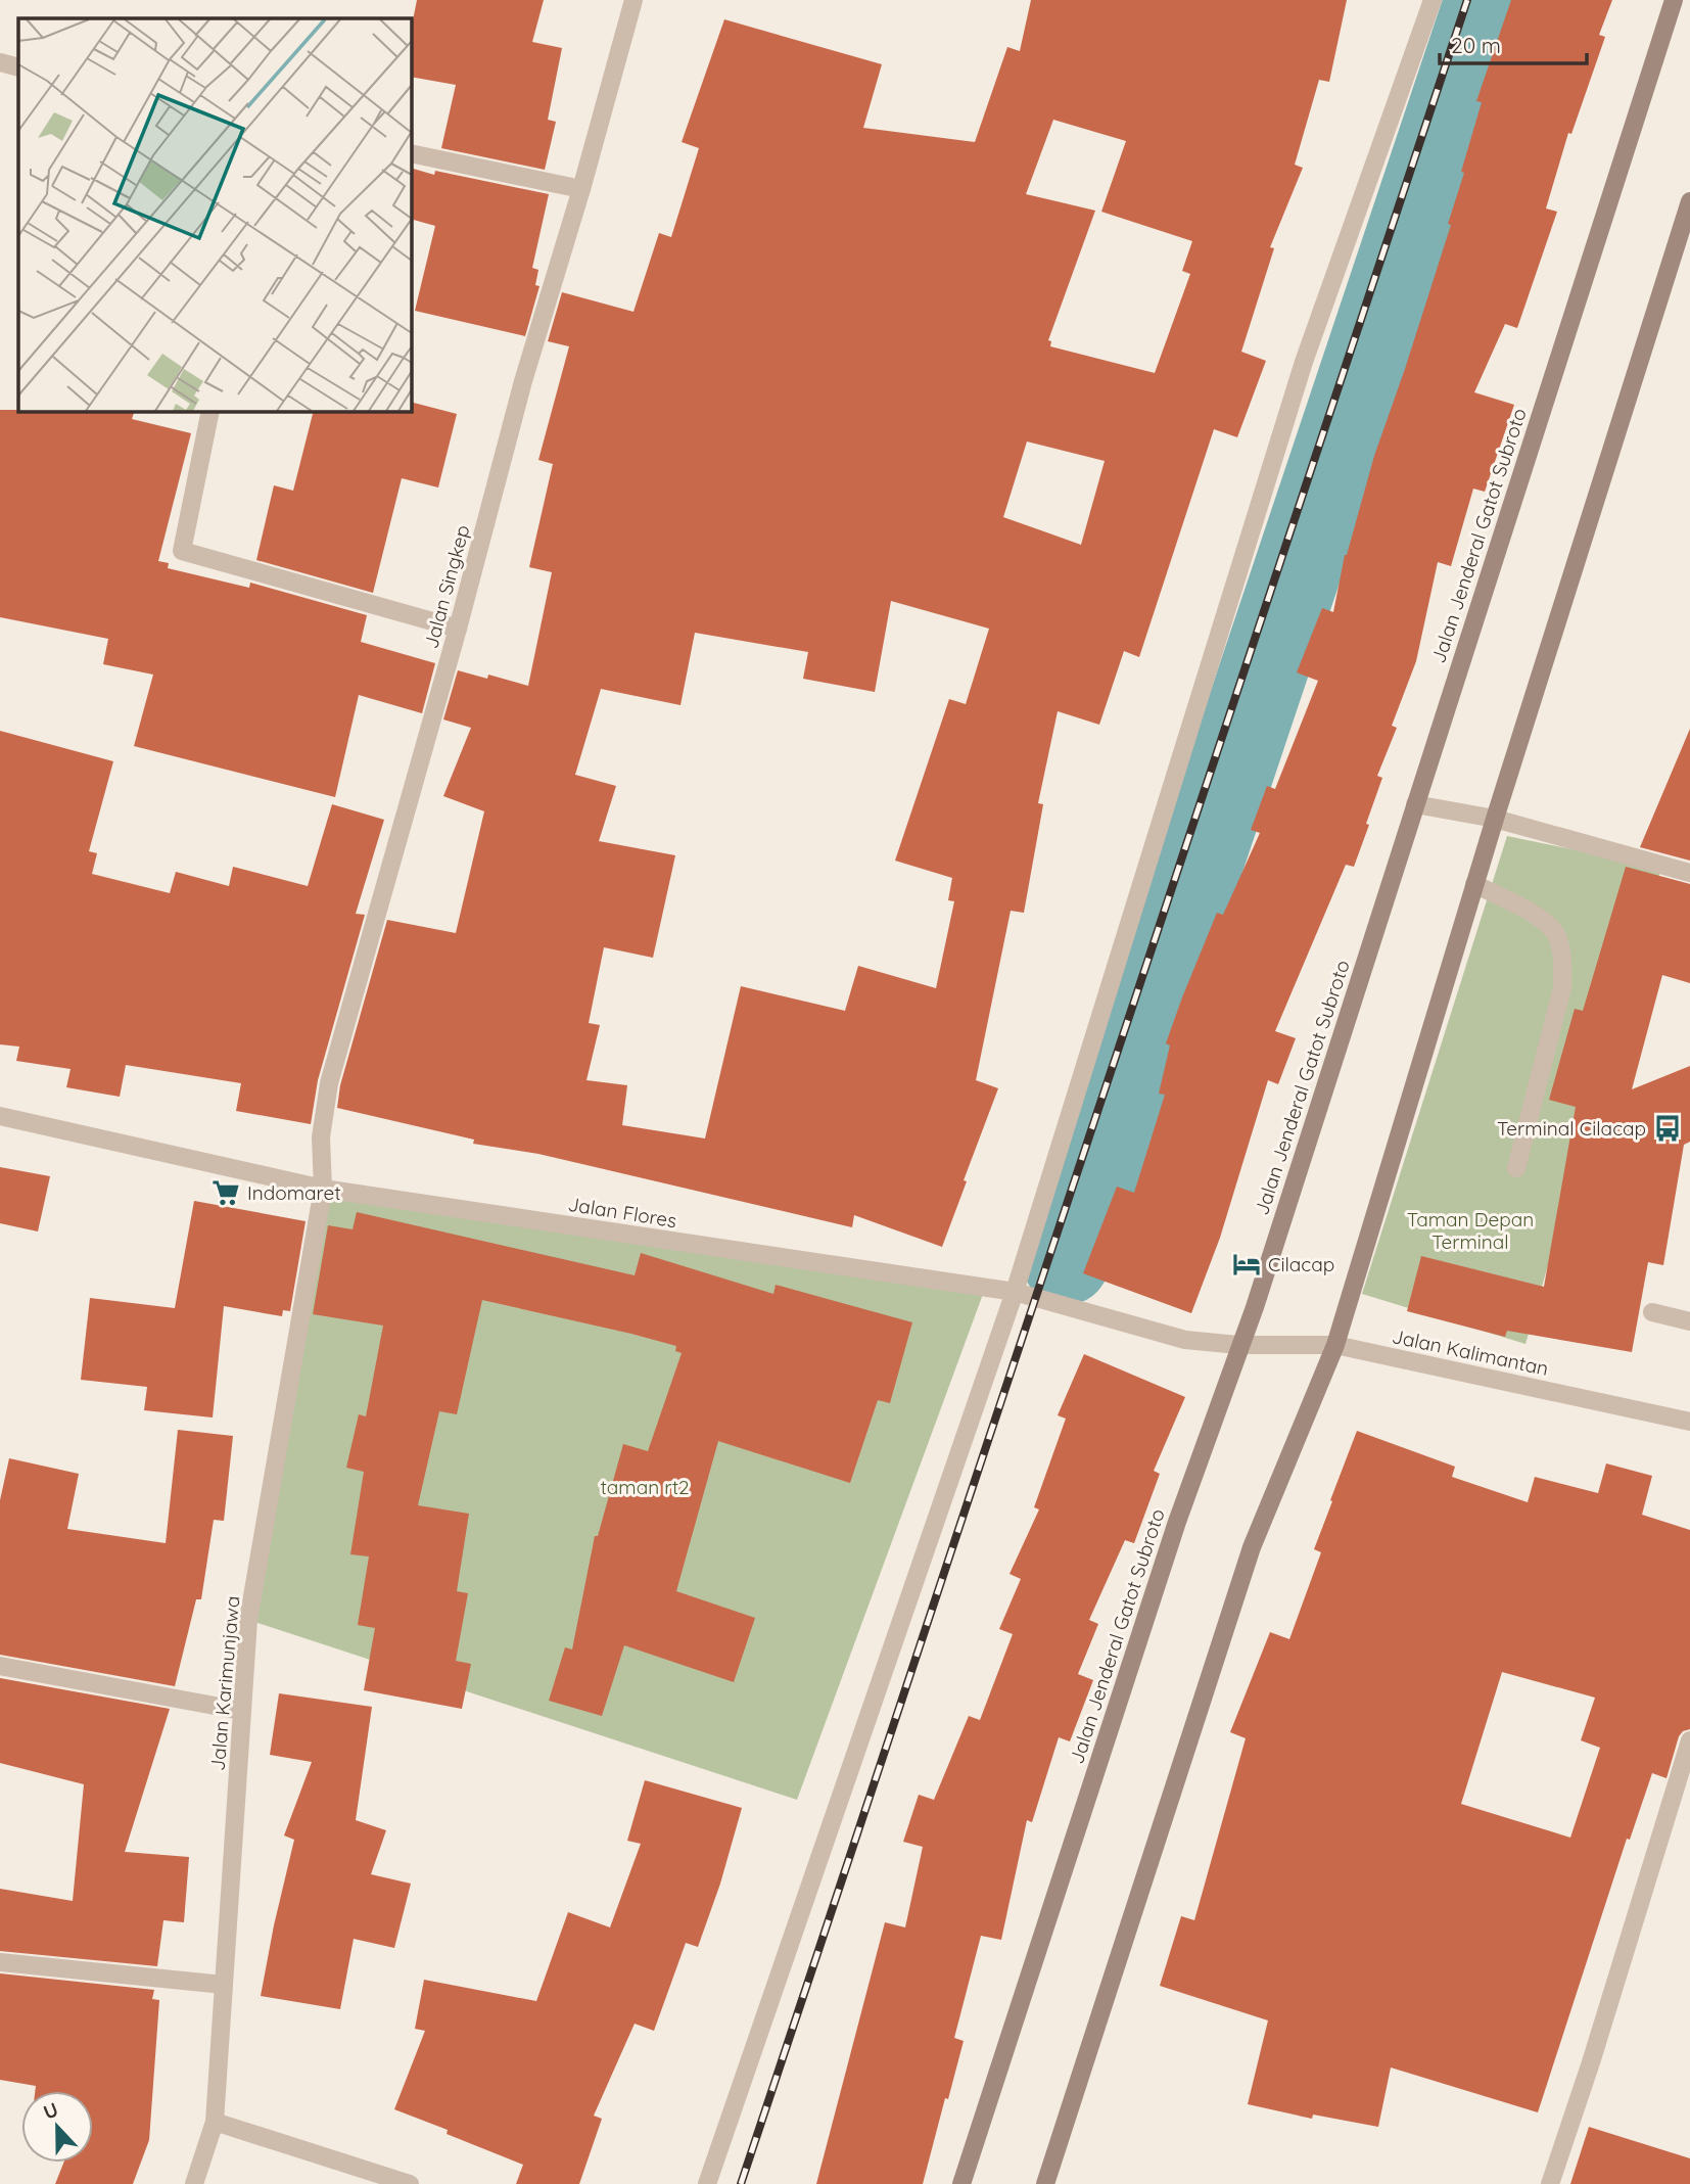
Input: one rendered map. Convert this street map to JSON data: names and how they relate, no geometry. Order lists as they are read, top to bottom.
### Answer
{
  "streets": {
    "main road": ["Jalan Jenderal Gatot Subroto"],
    "street": [
      "Jalan Singkep",
      "Jalan Flores",
      "Jalan Kalimantan",
      "Jalan Karimunjawa"
    ]
  },
  "crossings": [
    ["Jalan Jenderal Gatot Subroto", "Jalan Flores"],
    ["Jalan Jenderal Gatot Subroto", "Jalan Kalimantan"],
    ["Jalan Singkep", "Jalan Flores"],
    ["Jalan Singkep", "Jalan Karimunjawa"],
    ["Jalan Flores", "Jalan Kalimantan"],
    ["Jalan Flores", "Jalan Karimunjawa"]
  ],
  "parks": ["Taman Depan Terminal", "taman rt2"],
  "places": {
    "bus stop": ["Terminal Cilacap"],
    "supermarket": ["Indomaret"],
    "hotel": ["Cilacap"]
  },
  "scale_bar": "20 m",
  "north": "top"
}
